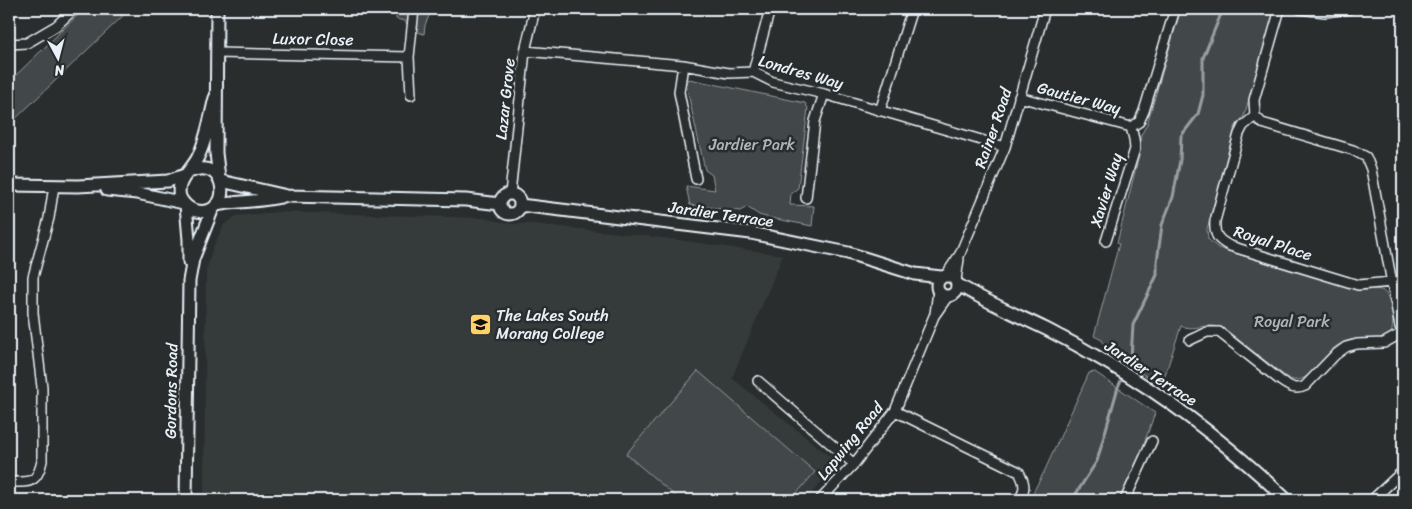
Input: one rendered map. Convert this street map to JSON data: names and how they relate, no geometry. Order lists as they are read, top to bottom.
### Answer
{
  "streets": {
    "street": [
      "Luxor Close",
      "Londres Way",
      "Gautier Way",
      "Lazar Grove",
      "Rainer Road",
      "Xavier Way",
      "Jardier Terrace",
      "Royal Place",
      "Gordons Road",
      "Lapwing Road"
    ]
  },
  "crossings": [
    ["Londres Way", "Lazar Grove"],
    ["Londres Way", "Rainer Road"],
    ["Gautier Way", "Rainer Road"],
    ["Gautier Way", "Xavier Way"],
    ["Lazar Grove", "Jardier Terrace"],
    ["Rainer Road", "Jardier Terrace"],
    ["Rainer Road", "Lapwing Road"],
    ["Jardier Terrace", "Lapwing Road"]
  ],
  "parks": ["Jardier Park", "Royal Park"],
  "places": {
    "school or university": ["The Lakes South Morang College"]
  },
  "north": "bottom"
}
